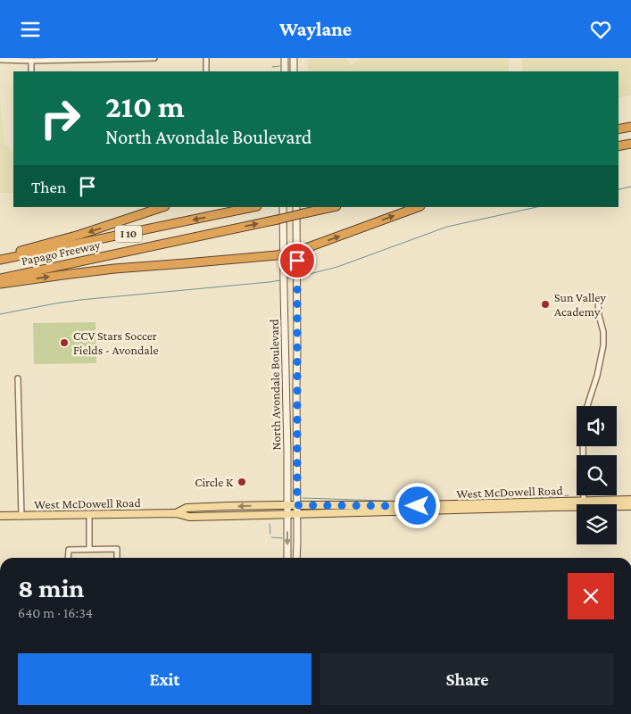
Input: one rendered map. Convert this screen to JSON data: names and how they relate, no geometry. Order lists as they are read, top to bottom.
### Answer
{
  "streets": {
    "highway": ["I 10", "Papago Freeway"],
    "main road": ["North Avondale Boulevard", "West McDowell Road"]
  },
  "crossings": [
    ["North Avondale Boulevard", "West McDowell Road"]
  ],
  "places": ["Sun Valley Academy", "CCV Stars Soccer Fields - Avondale", "Circle K"],
  "page": {
    "header": "Waylane",
    "turn": ["210 m", "North Avondale Boulevard"],
    "then": "Then",
    "heading": ["8 min", "640 m · 16:34"],
    "buttons": ["Exit", "Share"]
  }
}
